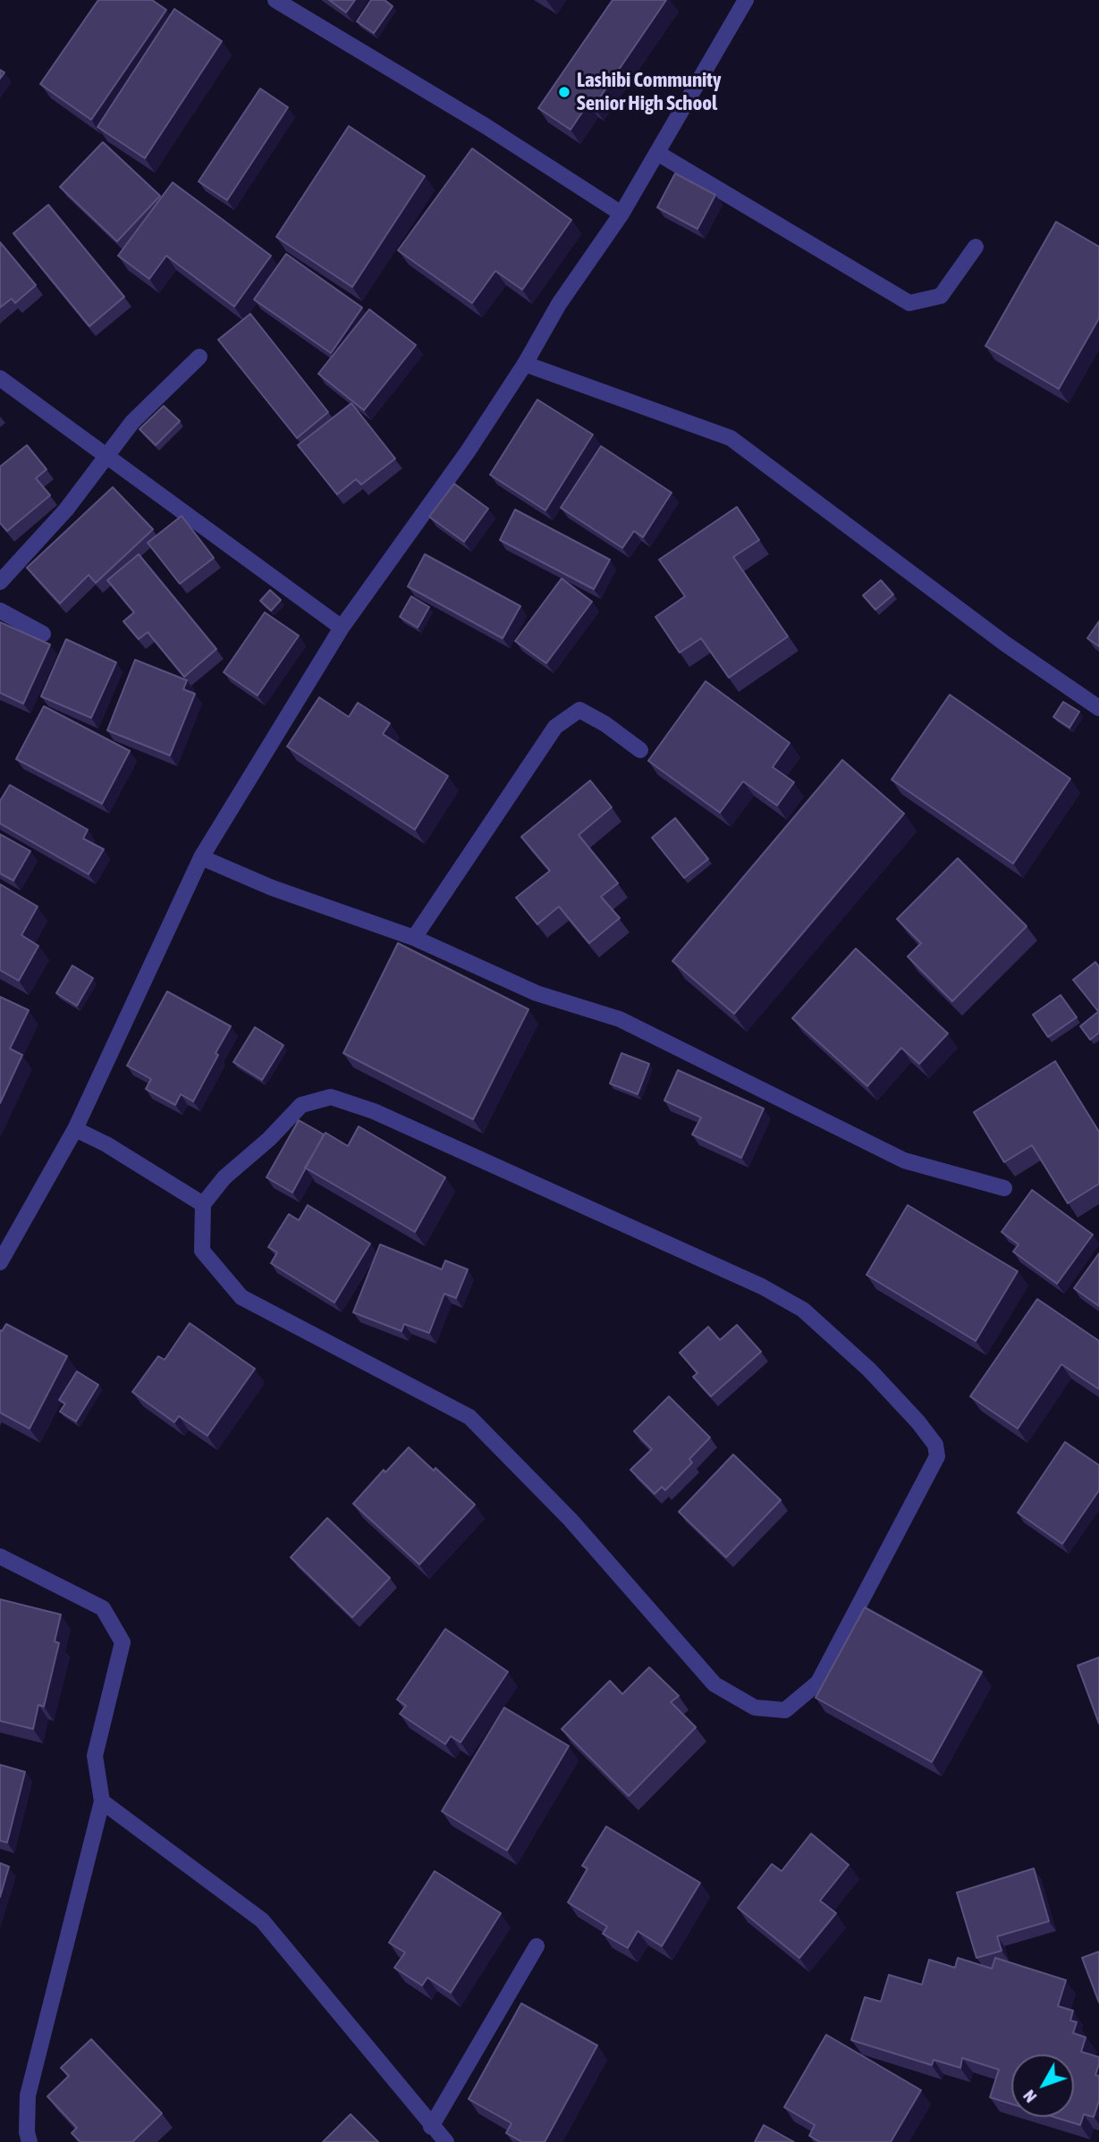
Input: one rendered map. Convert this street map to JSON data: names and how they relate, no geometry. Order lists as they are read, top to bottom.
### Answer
{
  "places": ["Lashibi Community Senior High School"],
  "north": "bottom left"
}
